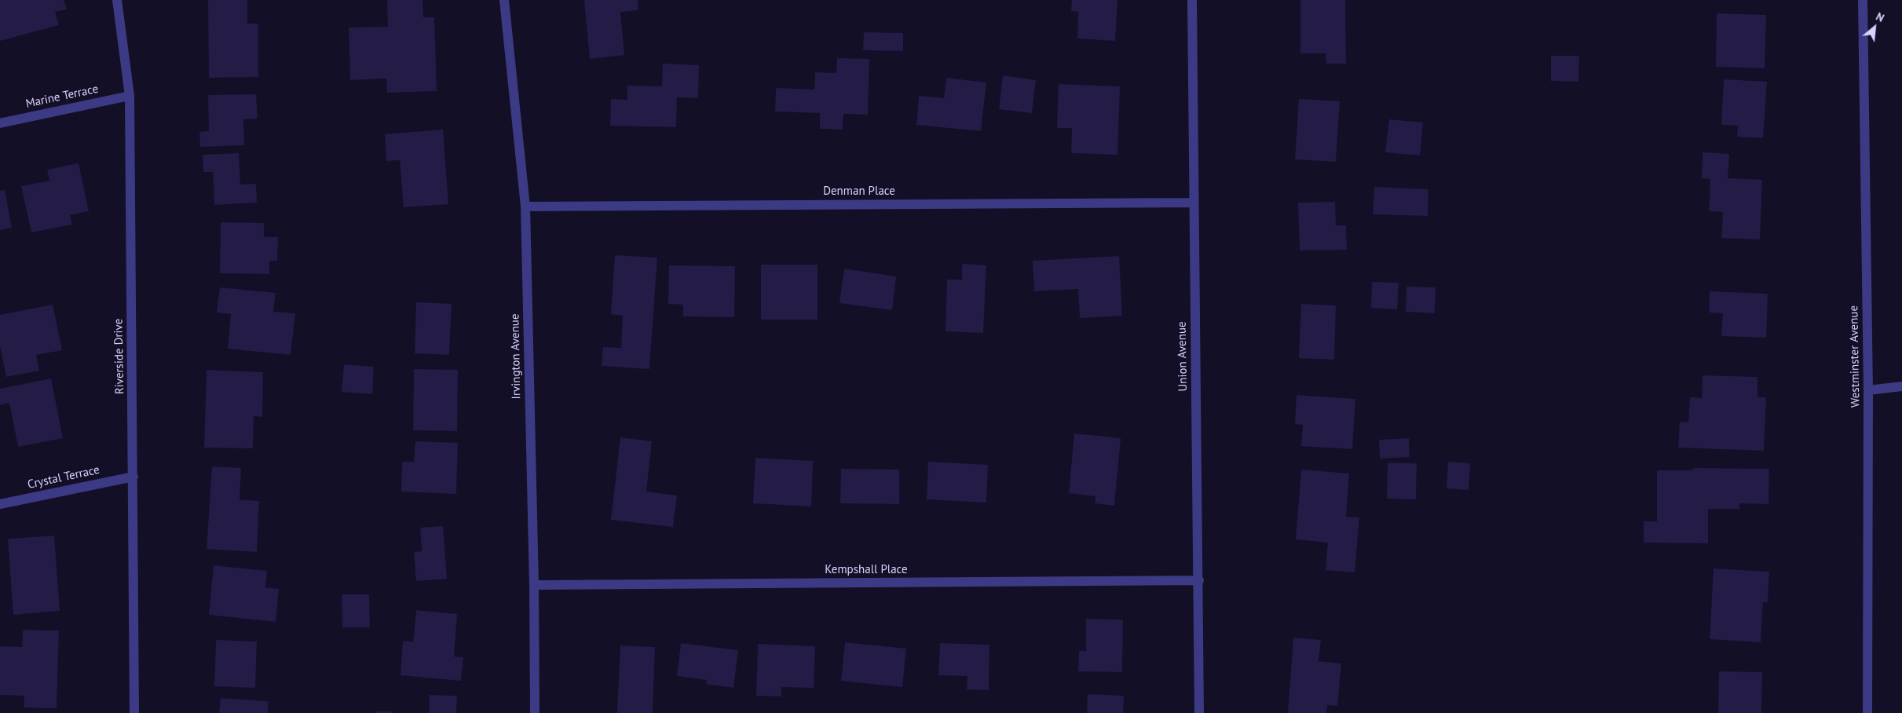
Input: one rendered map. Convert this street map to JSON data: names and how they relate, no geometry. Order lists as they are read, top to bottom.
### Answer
{
  "streets": {
    "street": [
      "Marine Terrace",
      "Denman Place",
      "Riverside Drive",
      "Irvington Avenue",
      "Union Avenue",
      "Westminster Avenue",
      "Crystal Terrace",
      "Kempshall Place"
    ]
  },
  "crossings": [
    ["Marine Terrace", "Riverside Drive"],
    ["Denman Place", "Irvington Avenue"],
    ["Denman Place", "Union Avenue"],
    ["Riverside Drive", "Crystal Terrace"],
    ["Irvington Avenue", "Kempshall Place"],
    ["Union Avenue", "Kempshall Place"]
  ],
  "north": "top right"
}
